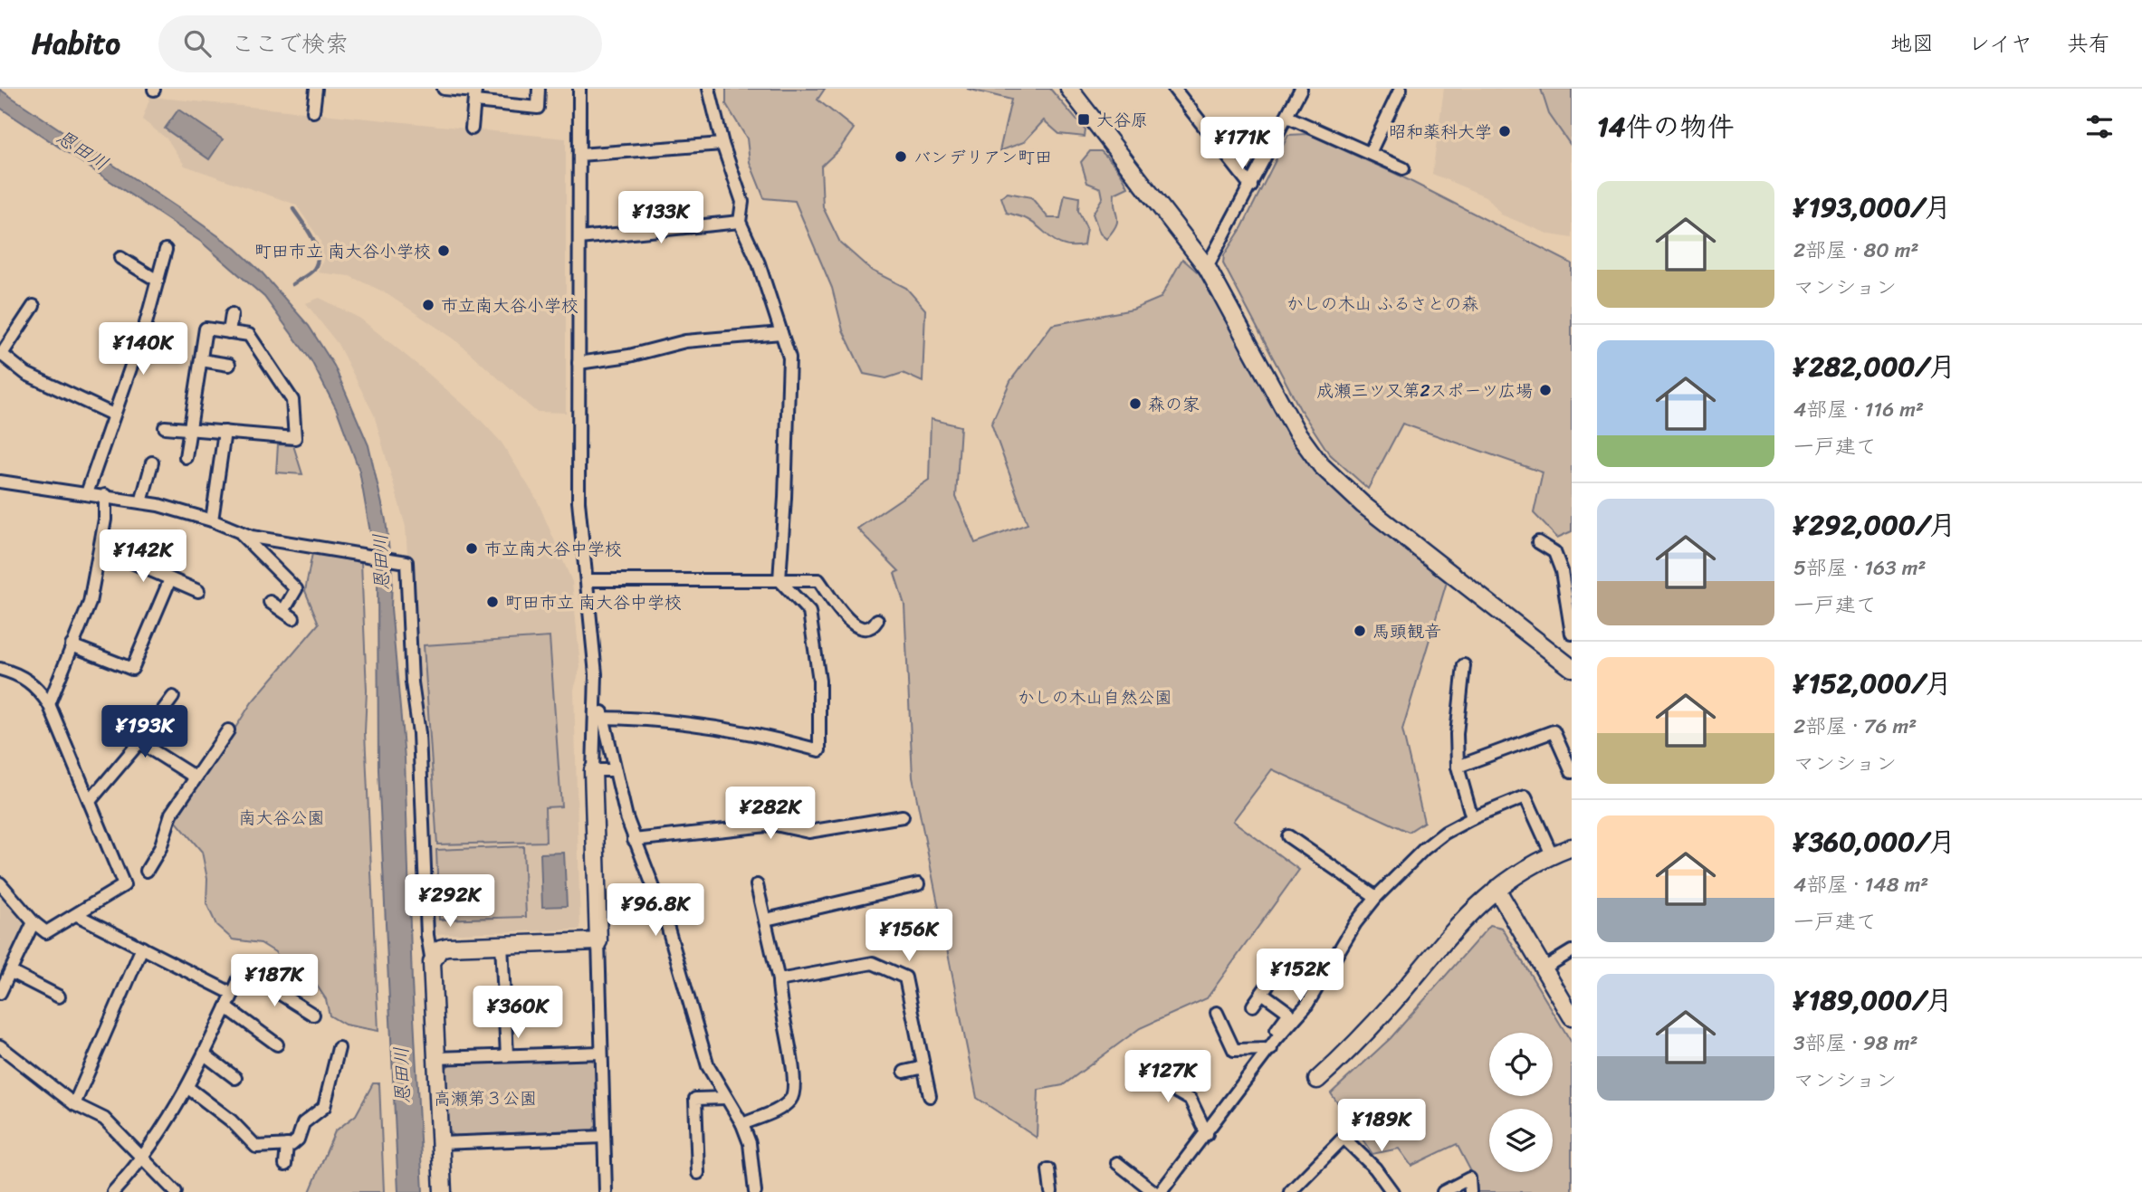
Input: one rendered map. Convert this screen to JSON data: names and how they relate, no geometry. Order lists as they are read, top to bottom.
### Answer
{
  "water": ["恩田川"],
  "parks": [
    "かしの木山 ふるさとの森",
    "かしの木山自然公園",
    "南大谷公園",
    "高瀬第３公園"
  ],
  "places": {
    "transit": ["大谷原"],
    "other": [
      "昭和薬科大学",
      "バンデリアン町田",
      "町田市立 南大谷小学校",
      "市立南大谷小学校",
      "成瀬三ツ又第2スポーツ広場",
      "森の家",
      "市立南大谷中学校",
      "町田市立 南大谷中学校",
      "馬頭観音"
    ]
  },
  "page": {
    "header": "Habito",
    "search": "ここで検索",
    "nav": ["地図", "レイヤ", "共有"],
    "heading": "14件の物件",
    "price": [
      "¥171K",
      "¥133K",
      "¥140K",
      "¥142K",
      "¥193K",
      "¥282K",
      "¥292K",
      "¥96.8K",
      "¥156K",
      "¥152K",
      "¥187K",
      "¥360K",
      "¥127K",
      "¥189K"
    ],
    "list": [
      {
        "name": "¥193,000/月",
        "note": "2部屋 · 80 m² · マンション"
      },
      {
        "name": "¥282,000/月",
        "note": "4部屋 · 116 m² · 一戸建て"
      },
      {
        "name": "¥292,000/月",
        "note": "5部屋 · 163 m² · 一戸建て"
      },
      {
        "name": "¥152,000/月",
        "note": "2部屋 · 76 m² · マンション"
      },
      {
        "name": "¥360,000/月",
        "note": "4部屋 · 148 m² · 一戸建て"
      },
      {
        "name": "¥189,000/月",
        "note": "3部屋 · 98 m² · マンション"
      }
    ]
  }
}
